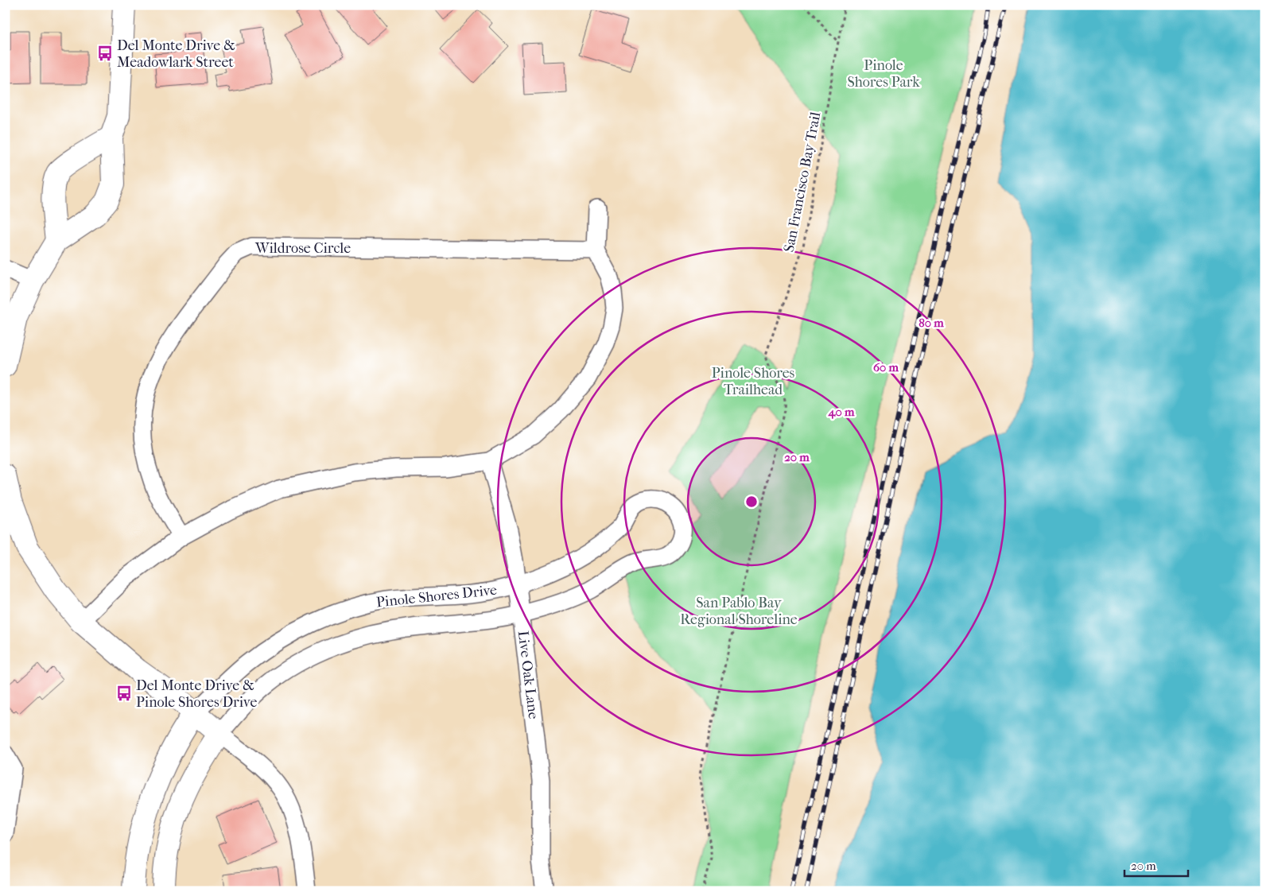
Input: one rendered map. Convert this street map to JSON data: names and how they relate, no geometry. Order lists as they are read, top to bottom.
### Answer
{
  "streets": {
    "street": ["Wildrose Circle", "Pinole Shores Drive", "Live Oak Lane"],
    "path": ["San Francisco Bay Trail"]
  },
  "crossings": [
    ["Pinole Shores Drive", "Live Oak Lane"]
  ],
  "parks": ["Pinole Shores Park", "Pinole Shores Trailhead", "San Pablo Bay Regional Shoreline"],
  "places": {
    "bus stop": ["Del Monte Drive & Meadowlark Street", "Del Monte Drive & Pinole Shores Drive"]
  },
  "scale_bar": "20 m",
  "rings": [
    "80 m",
    "60 m",
    "40 m",
    "20 m"
  ]
}
